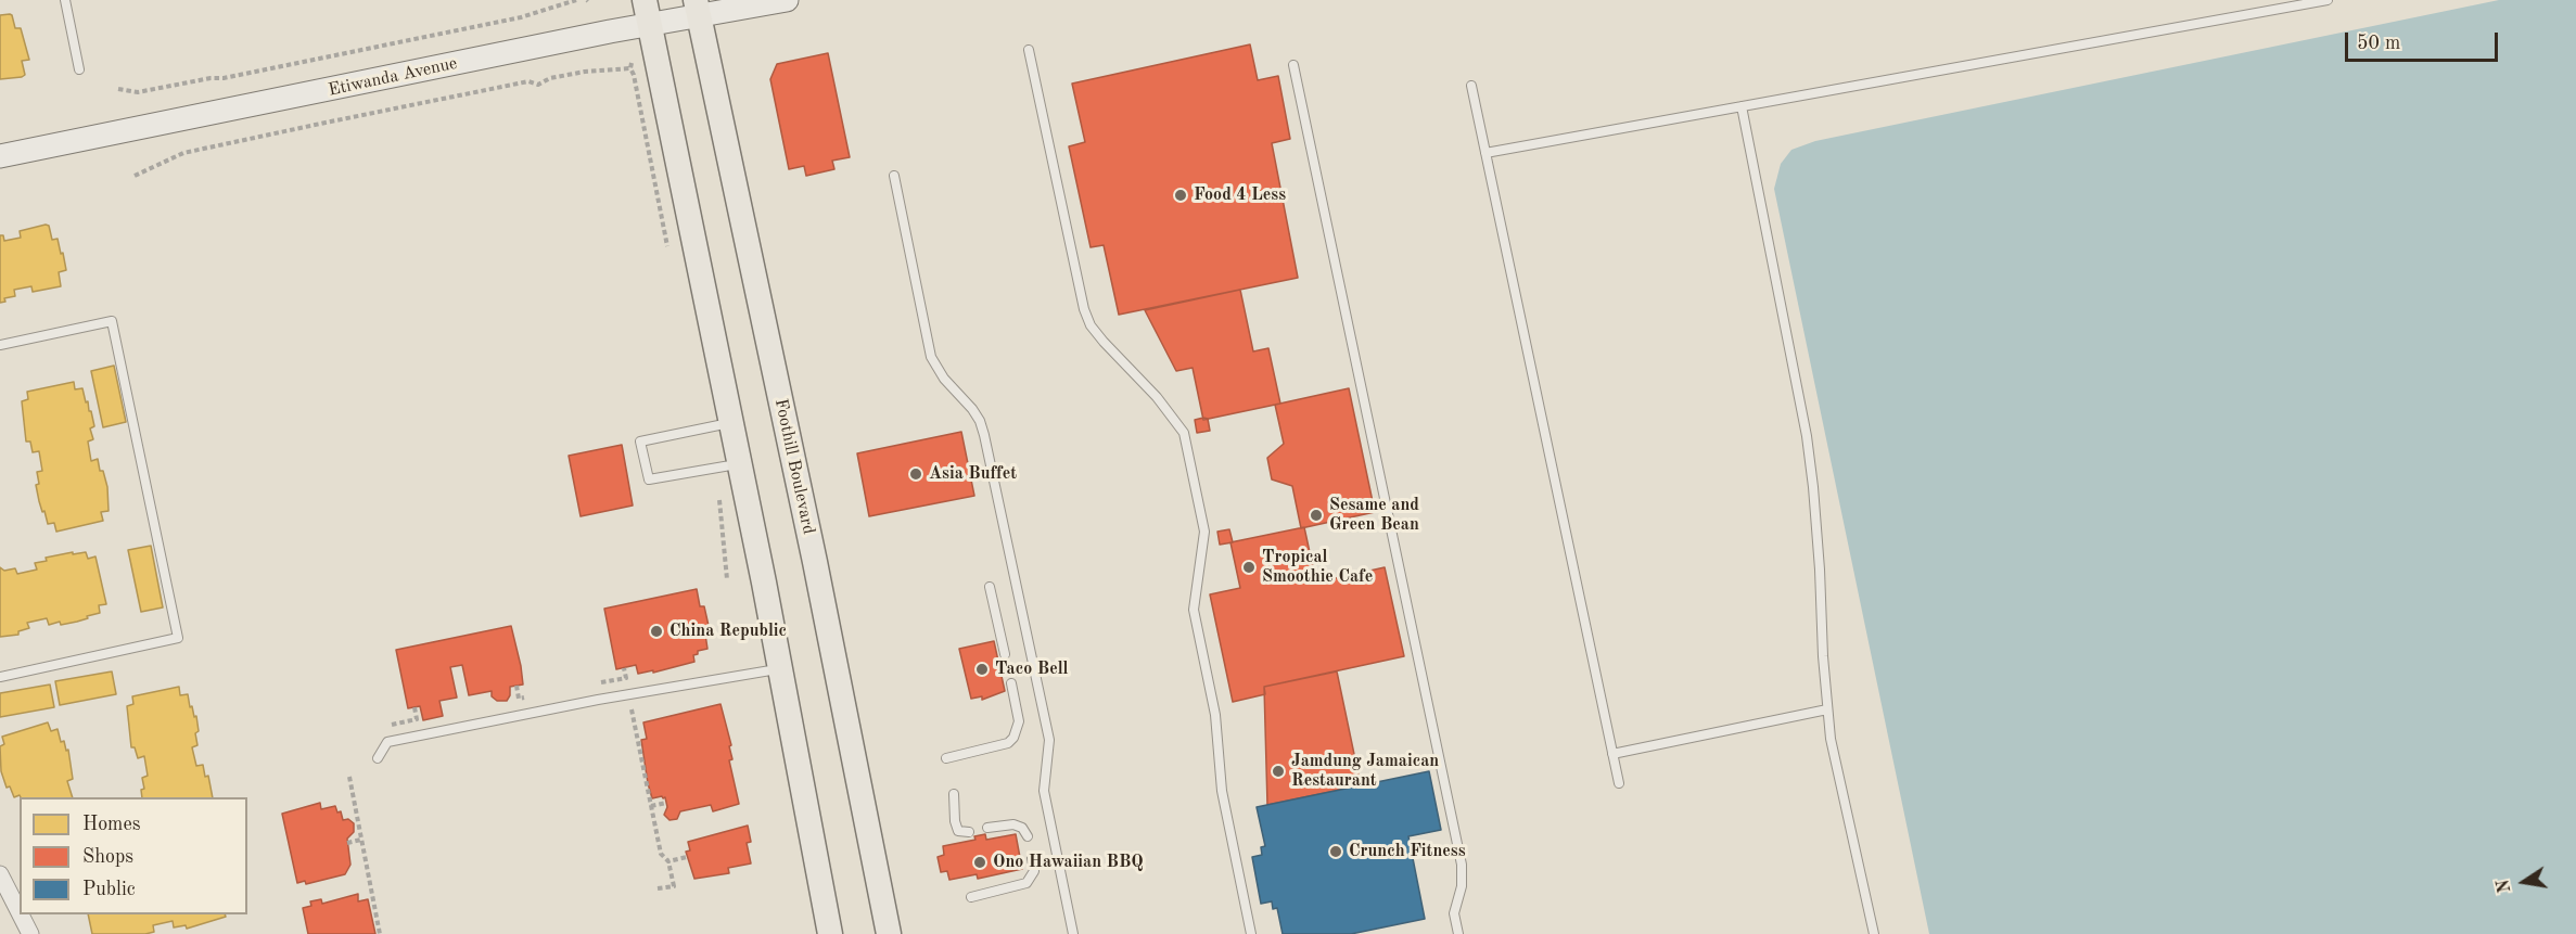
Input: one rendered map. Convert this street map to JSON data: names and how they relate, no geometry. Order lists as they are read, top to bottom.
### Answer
{
  "streets": {
    "main road": ["Etiwanda Avenue", "Foothill Boulevard"]
  },
  "crossings": [
    ["Etiwanda Avenue", "Foothill Boulevard"]
  ],
  "places": [
    "Food 4 Less",
    "Asia Buffet",
    "Sesame and Green Bean",
    "Tropical Smoothie Cafe",
    "China Republic",
    "Taco Bell",
    "Jamdung Jamaican Restaurant",
    "Crunch Fitness",
    "Ono Hawaiian BBQ"
  ],
  "legend": ["Homes", "Shops", "Public"],
  "scale_bar": "50 m",
  "north": "left"
}
